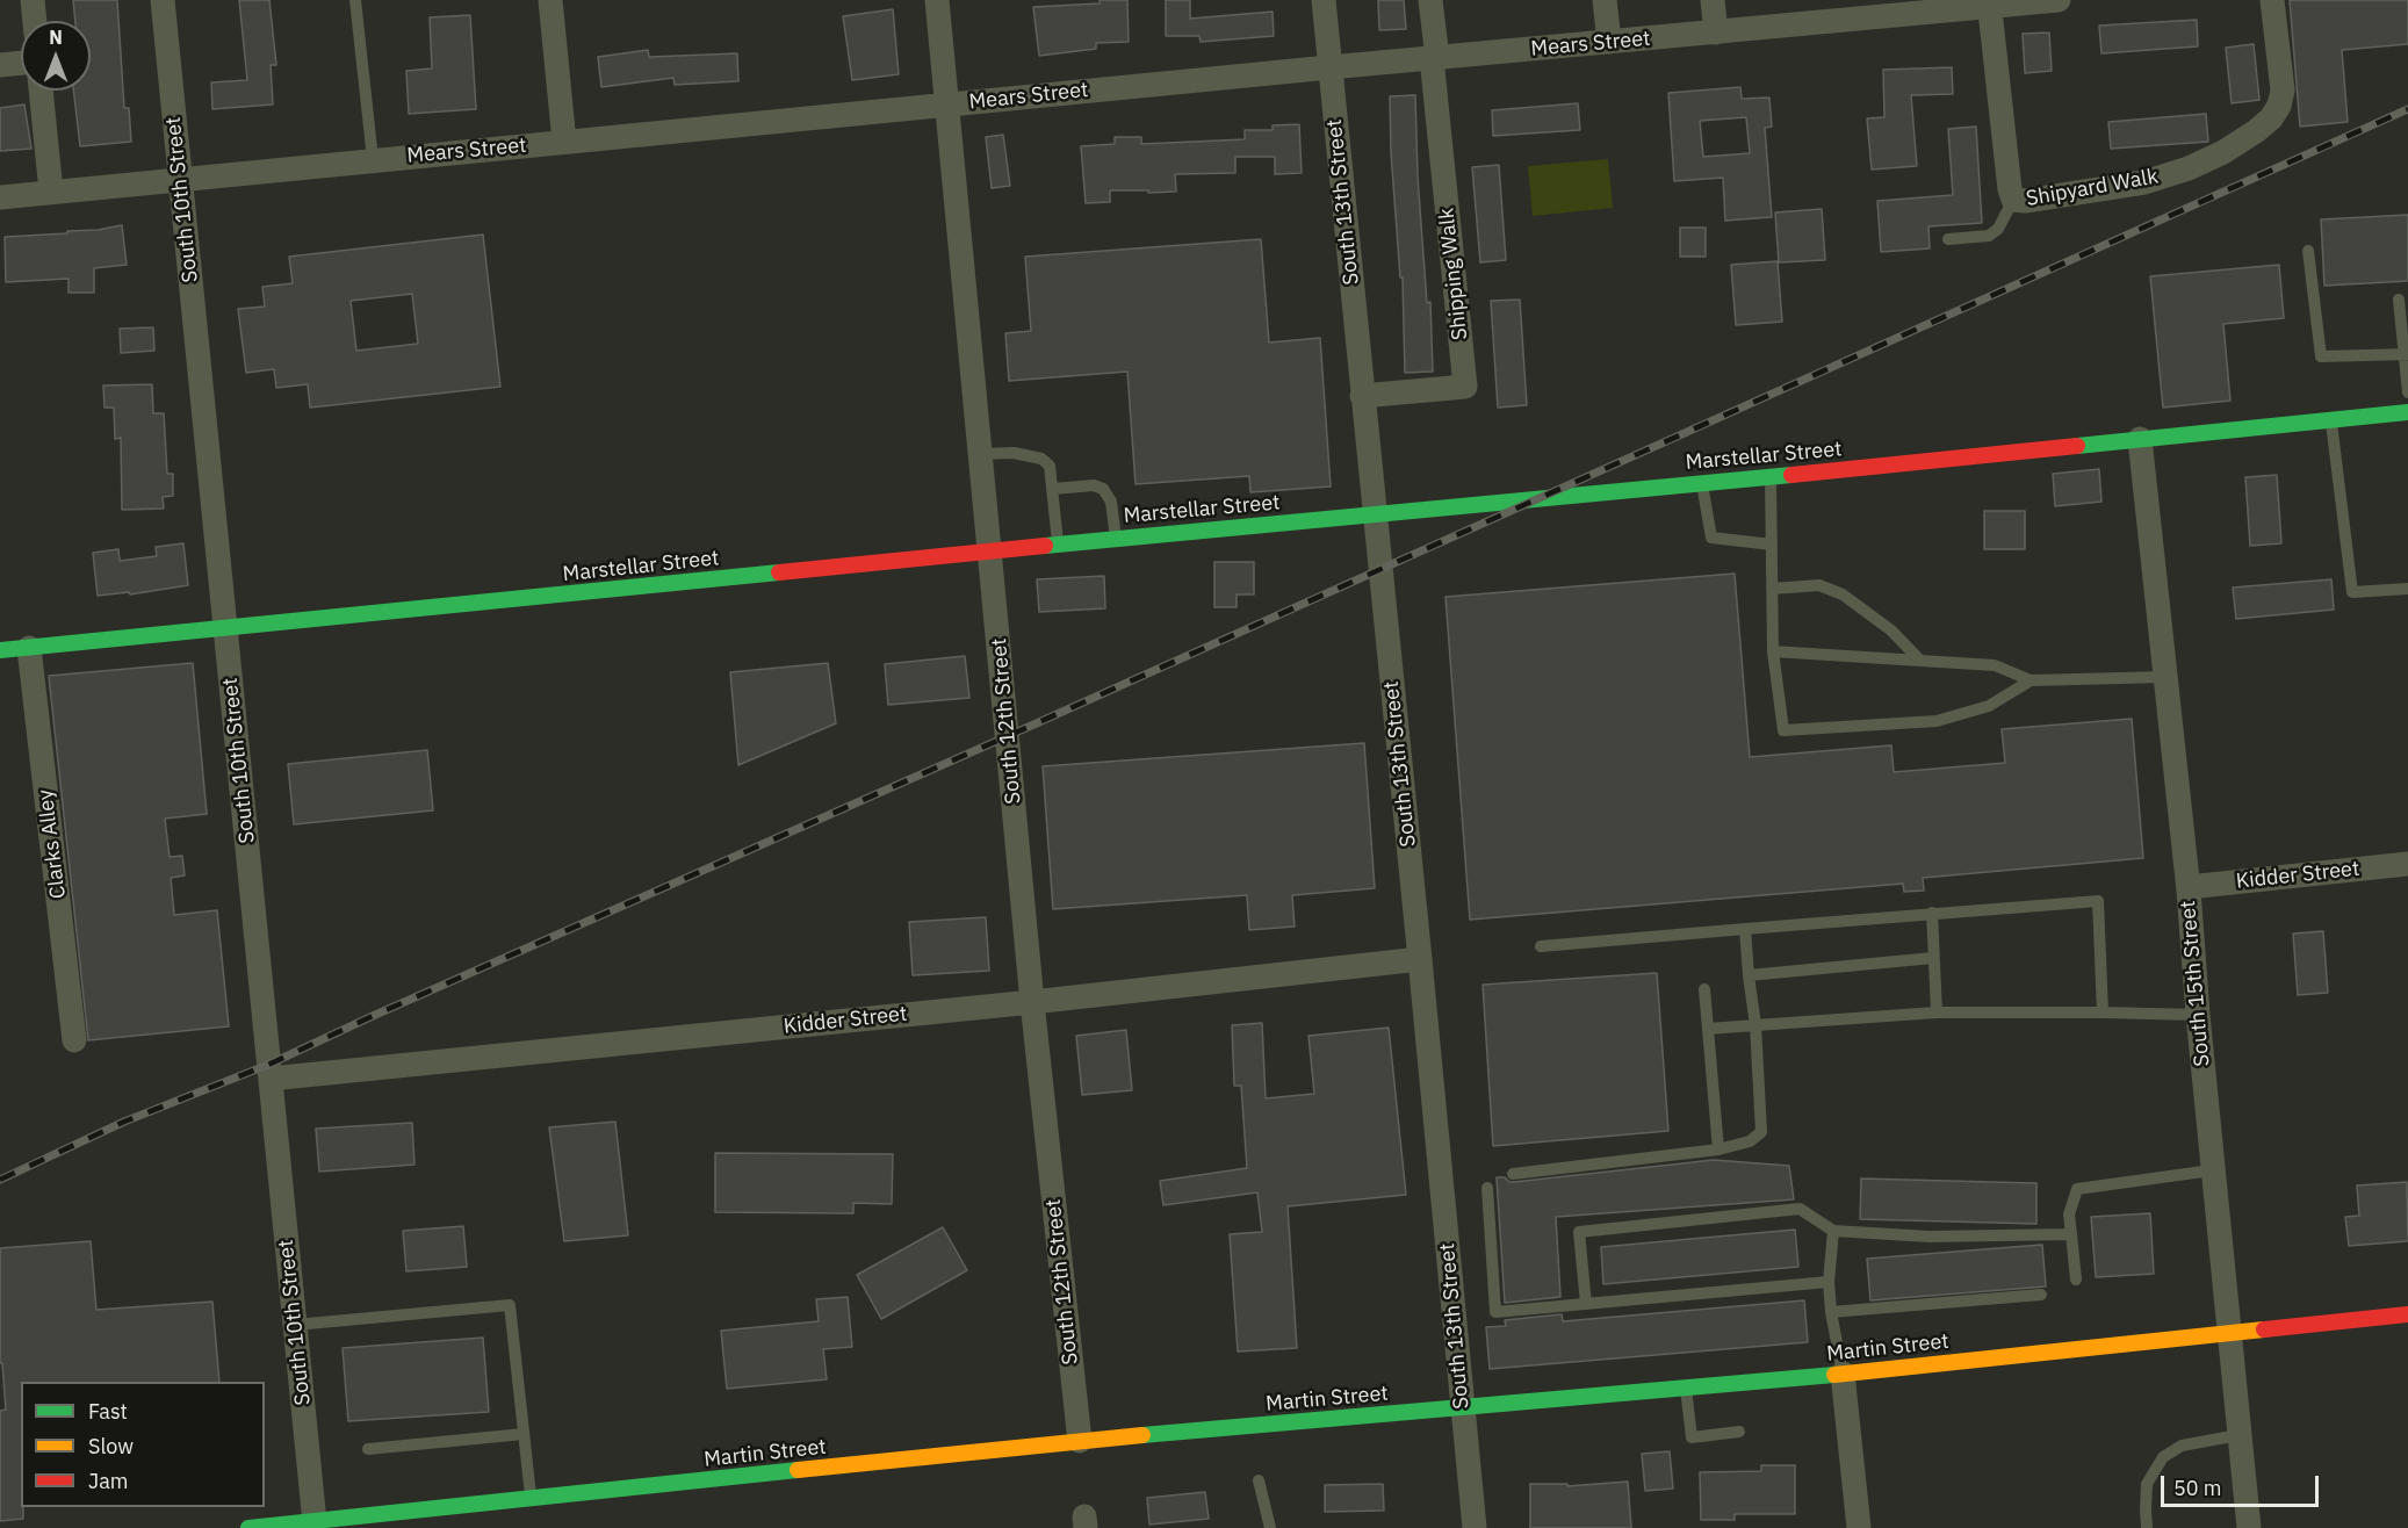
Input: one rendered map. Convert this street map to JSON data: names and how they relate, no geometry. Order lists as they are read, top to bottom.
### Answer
{
  "streets": {
    "street": [
      "Mears Street",
      "Shipyard Walk",
      "South 10th Street",
      "South 13th Street",
      "Shipping Walk",
      "Marstellar Street",
      "South 12th Street",
      "Clarks Alley",
      "Kidder Street",
      "South 15th Street",
      "Martin Street"
    ]
  },
  "crossings": [
    ["Mears Street", "Shipyard Walk"],
    ["Mears Street", "South 10th Street"],
    ["Mears Street", "South 13th Street"],
    ["Mears Street", "Shipping Walk"],
    ["Mears Street", "South 12th Street"],
    ["South 10th Street", "Marstellar Street"],
    ["South 10th Street", "Kidder Street"],
    ["South 10th Street", "Martin Street"],
    ["South 13th Street", "Shipping Walk"],
    ["South 13th Street", "Marstellar Street"],
    ["South 13th Street", "Kidder Street"],
    ["South 13th Street", "Martin Street"],
    ["Marstellar Street", "South 12th Street"],
    ["Marstellar Street", "Clarks Alley"],
    ["Marstellar Street", "South 15th Street"],
    ["South 12th Street", "Kidder Street"],
    ["South 12th Street", "Martin Street"],
    ["Kidder Street", "South 15th Street"],
    ["South 15th Street", "Martin Street"]
  ],
  "legend": ["Fast", "Slow", "Jam"],
  "scale_bar": "50 m",
  "north": "top"
}
